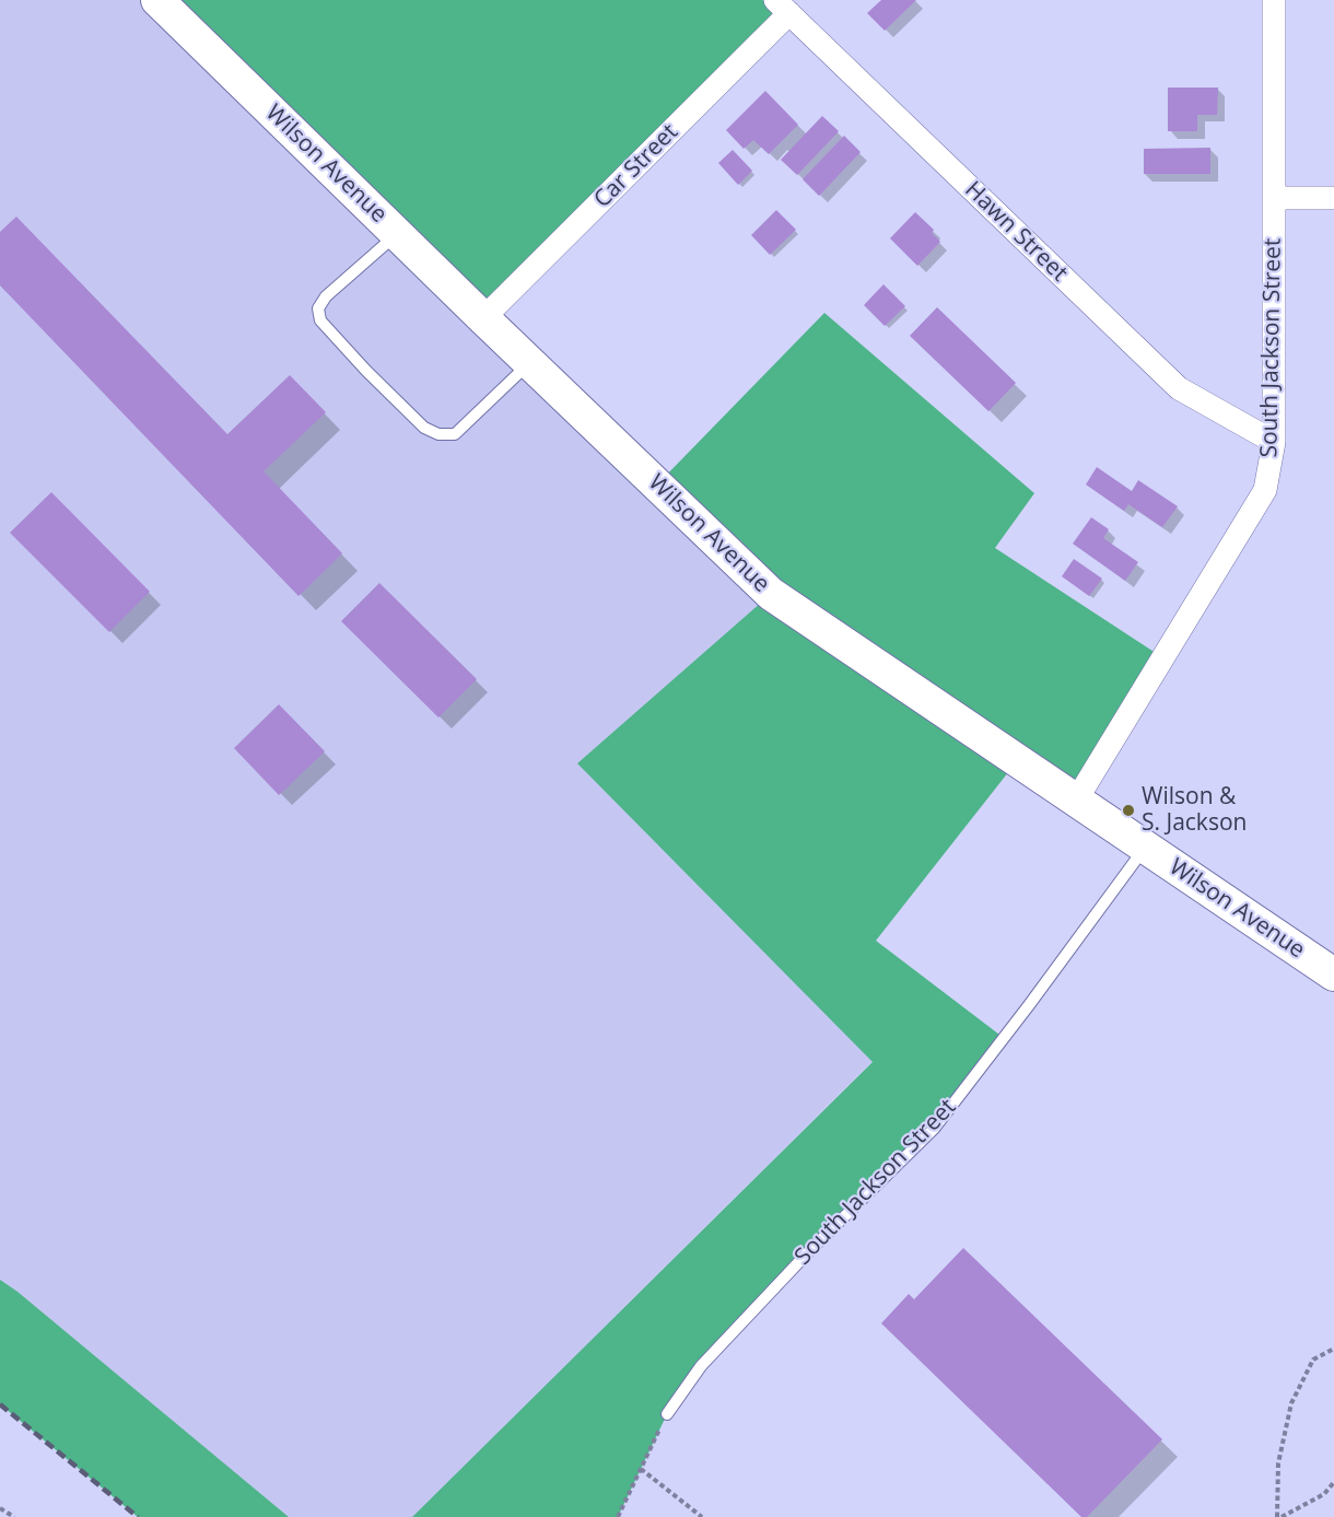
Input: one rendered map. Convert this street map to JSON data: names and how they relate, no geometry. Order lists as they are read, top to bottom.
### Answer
{
  "streets": {
    "main road": ["Wilson Avenue"],
    "street": ["Car Street", "Hawn Street", "South Jackson Street"]
  },
  "crossings": [
    ["Wilson Avenue", "Car Street"],
    ["Wilson Avenue", "South Jackson Street"],
    ["Car Street", "Hawn Street"],
    ["Hawn Street", "South Jackson Street"]
  ],
  "places": ["Wilson & S. Jackson"]
}
